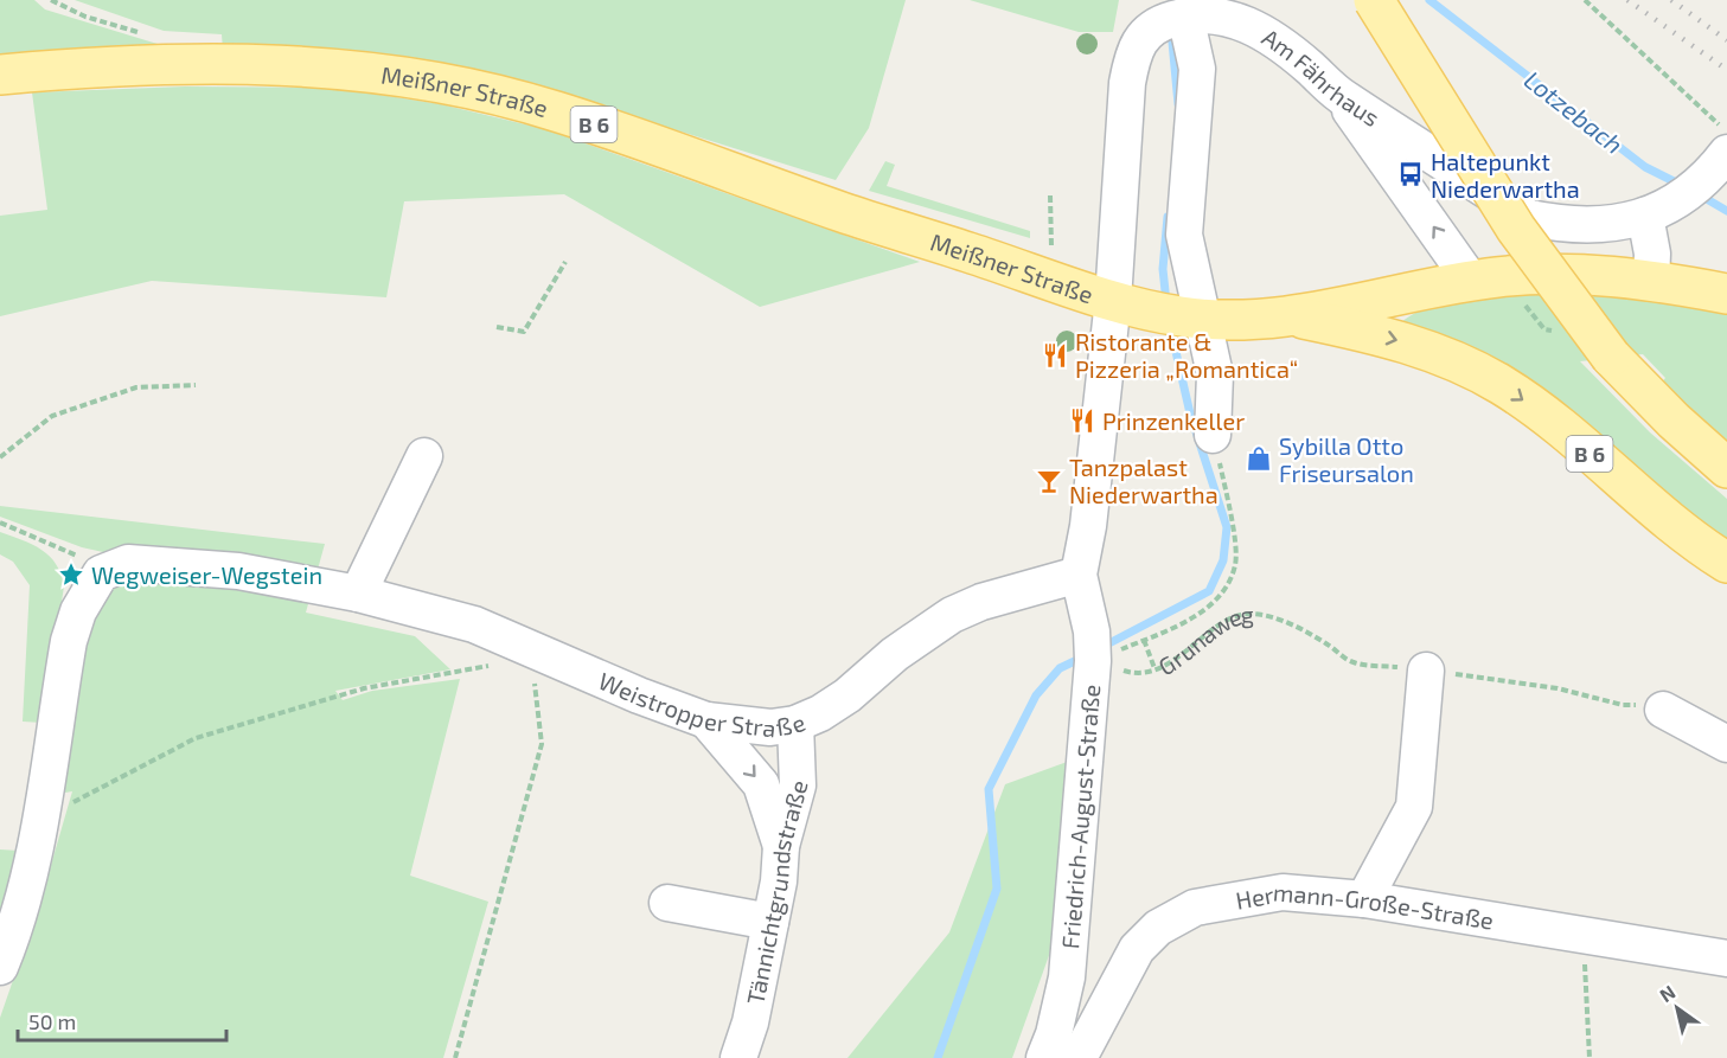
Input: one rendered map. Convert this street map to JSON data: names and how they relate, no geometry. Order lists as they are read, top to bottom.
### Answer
{
  "streets": {
    "main road": ["Meißner Straße", "B 6"],
    "street": [
      "Am Fährhaus",
      "Weistropper Straße",
      "Friedrich-August-Straße",
      "Tännichtgrundstraße",
      "Hermann-Große-Straße"
    ],
    "path": ["Grunaweg"]
  },
  "crossings": [
    ["Meißner Straße", "B 6"],
    ["Grunaweg", "Friedrich-August-Straße"],
    ["Weistropper Straße", "Friedrich-August-Straße"],
    ["Weistropper Straße", "Tännichtgrundstraße"]
  ],
  "water": ["Lotzebach"],
  "places": {
    "bus stop": ["Haltepunkt Niederwartha"],
    "restaurant": ["Ristorante & Pizzeria „Romantica“", "Prinzenkeller"],
    "shop": ["Sybilla Otto Friseursalon"],
    "bar": ["Tanzpalast Niederwartha"],
    "place": ["Wegweiser-Wegstein"]
  },
  "scale_bar": "50 m",
  "north": "top left"
}
